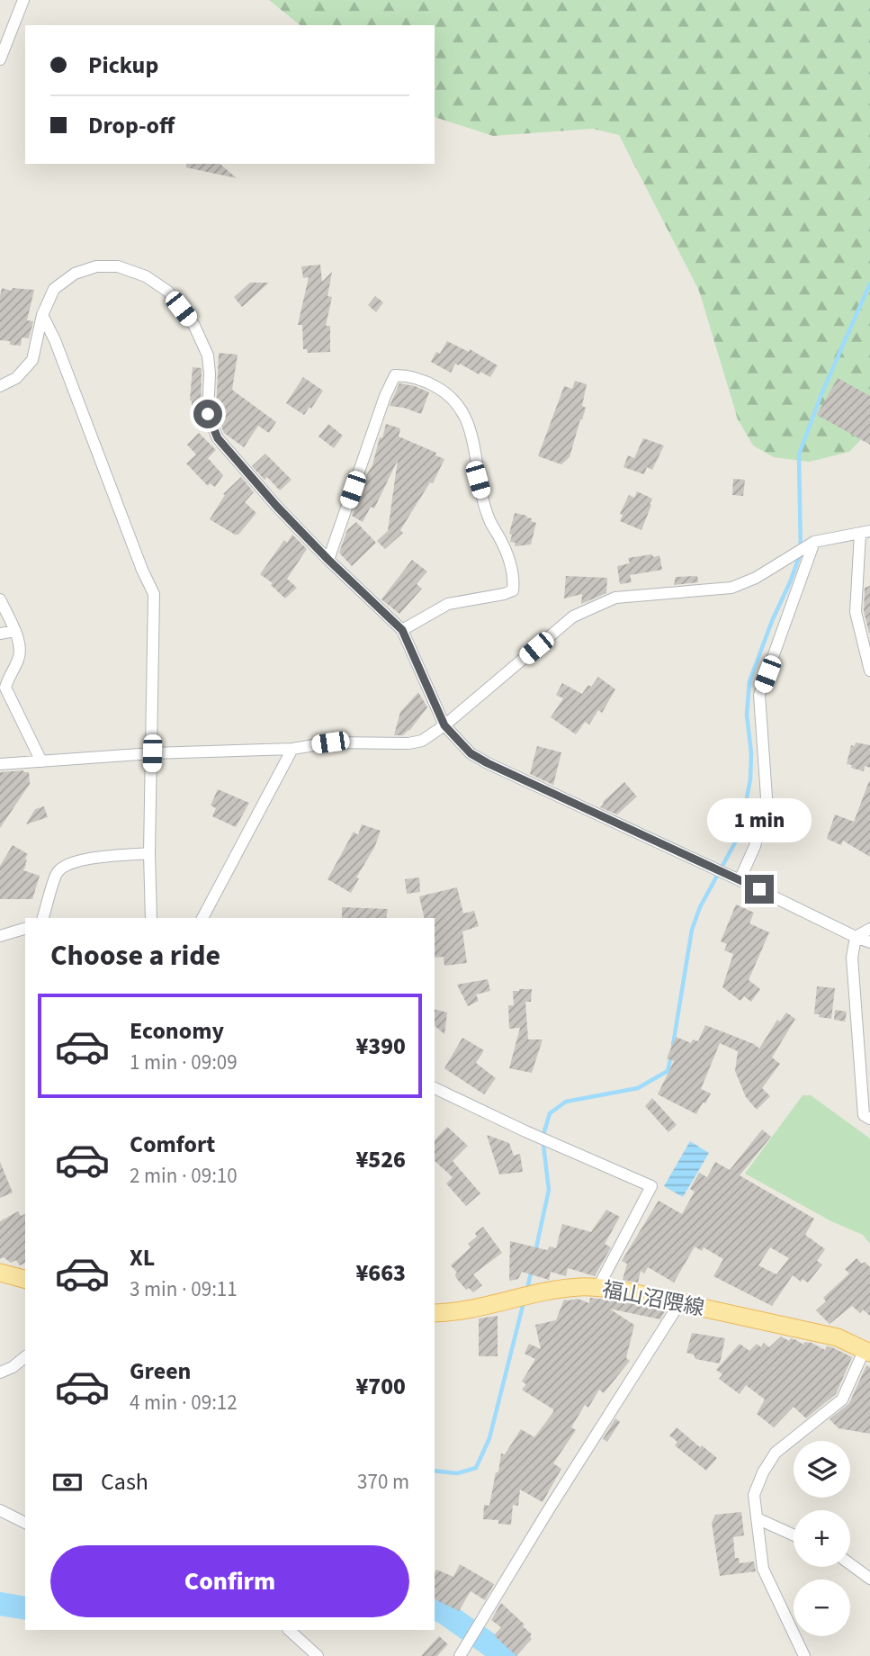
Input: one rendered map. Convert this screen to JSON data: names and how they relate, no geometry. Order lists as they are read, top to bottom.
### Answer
{
  "streets": {
    "main road": ["福山沼隈線"]
  },
  "page": {
    "banner": ["Pickup", "Drop-off"],
    "bubble": "1 min",
    "heading": "Choose a ride",
    "list": [
      {
        "name": "Economy",
        "note": "1 min · 09:09",
        "value": "¥390"
      },
      {
        "name": "Comfort",
        "note": "2 min · 09:10",
        "value": "¥526"
      },
      {
        "name": "XL",
        "note": "3 min · 09:11",
        "value": "¥663"
      },
      {
        "name": "Green",
        "note": "4 min · 09:12",
        "value": "¥700"
      }
    ],
    "map_buttons": ["+", "−"],
    "pay": ["Cash", "370 m"],
    "buttons": "Confirm"
  }
}
